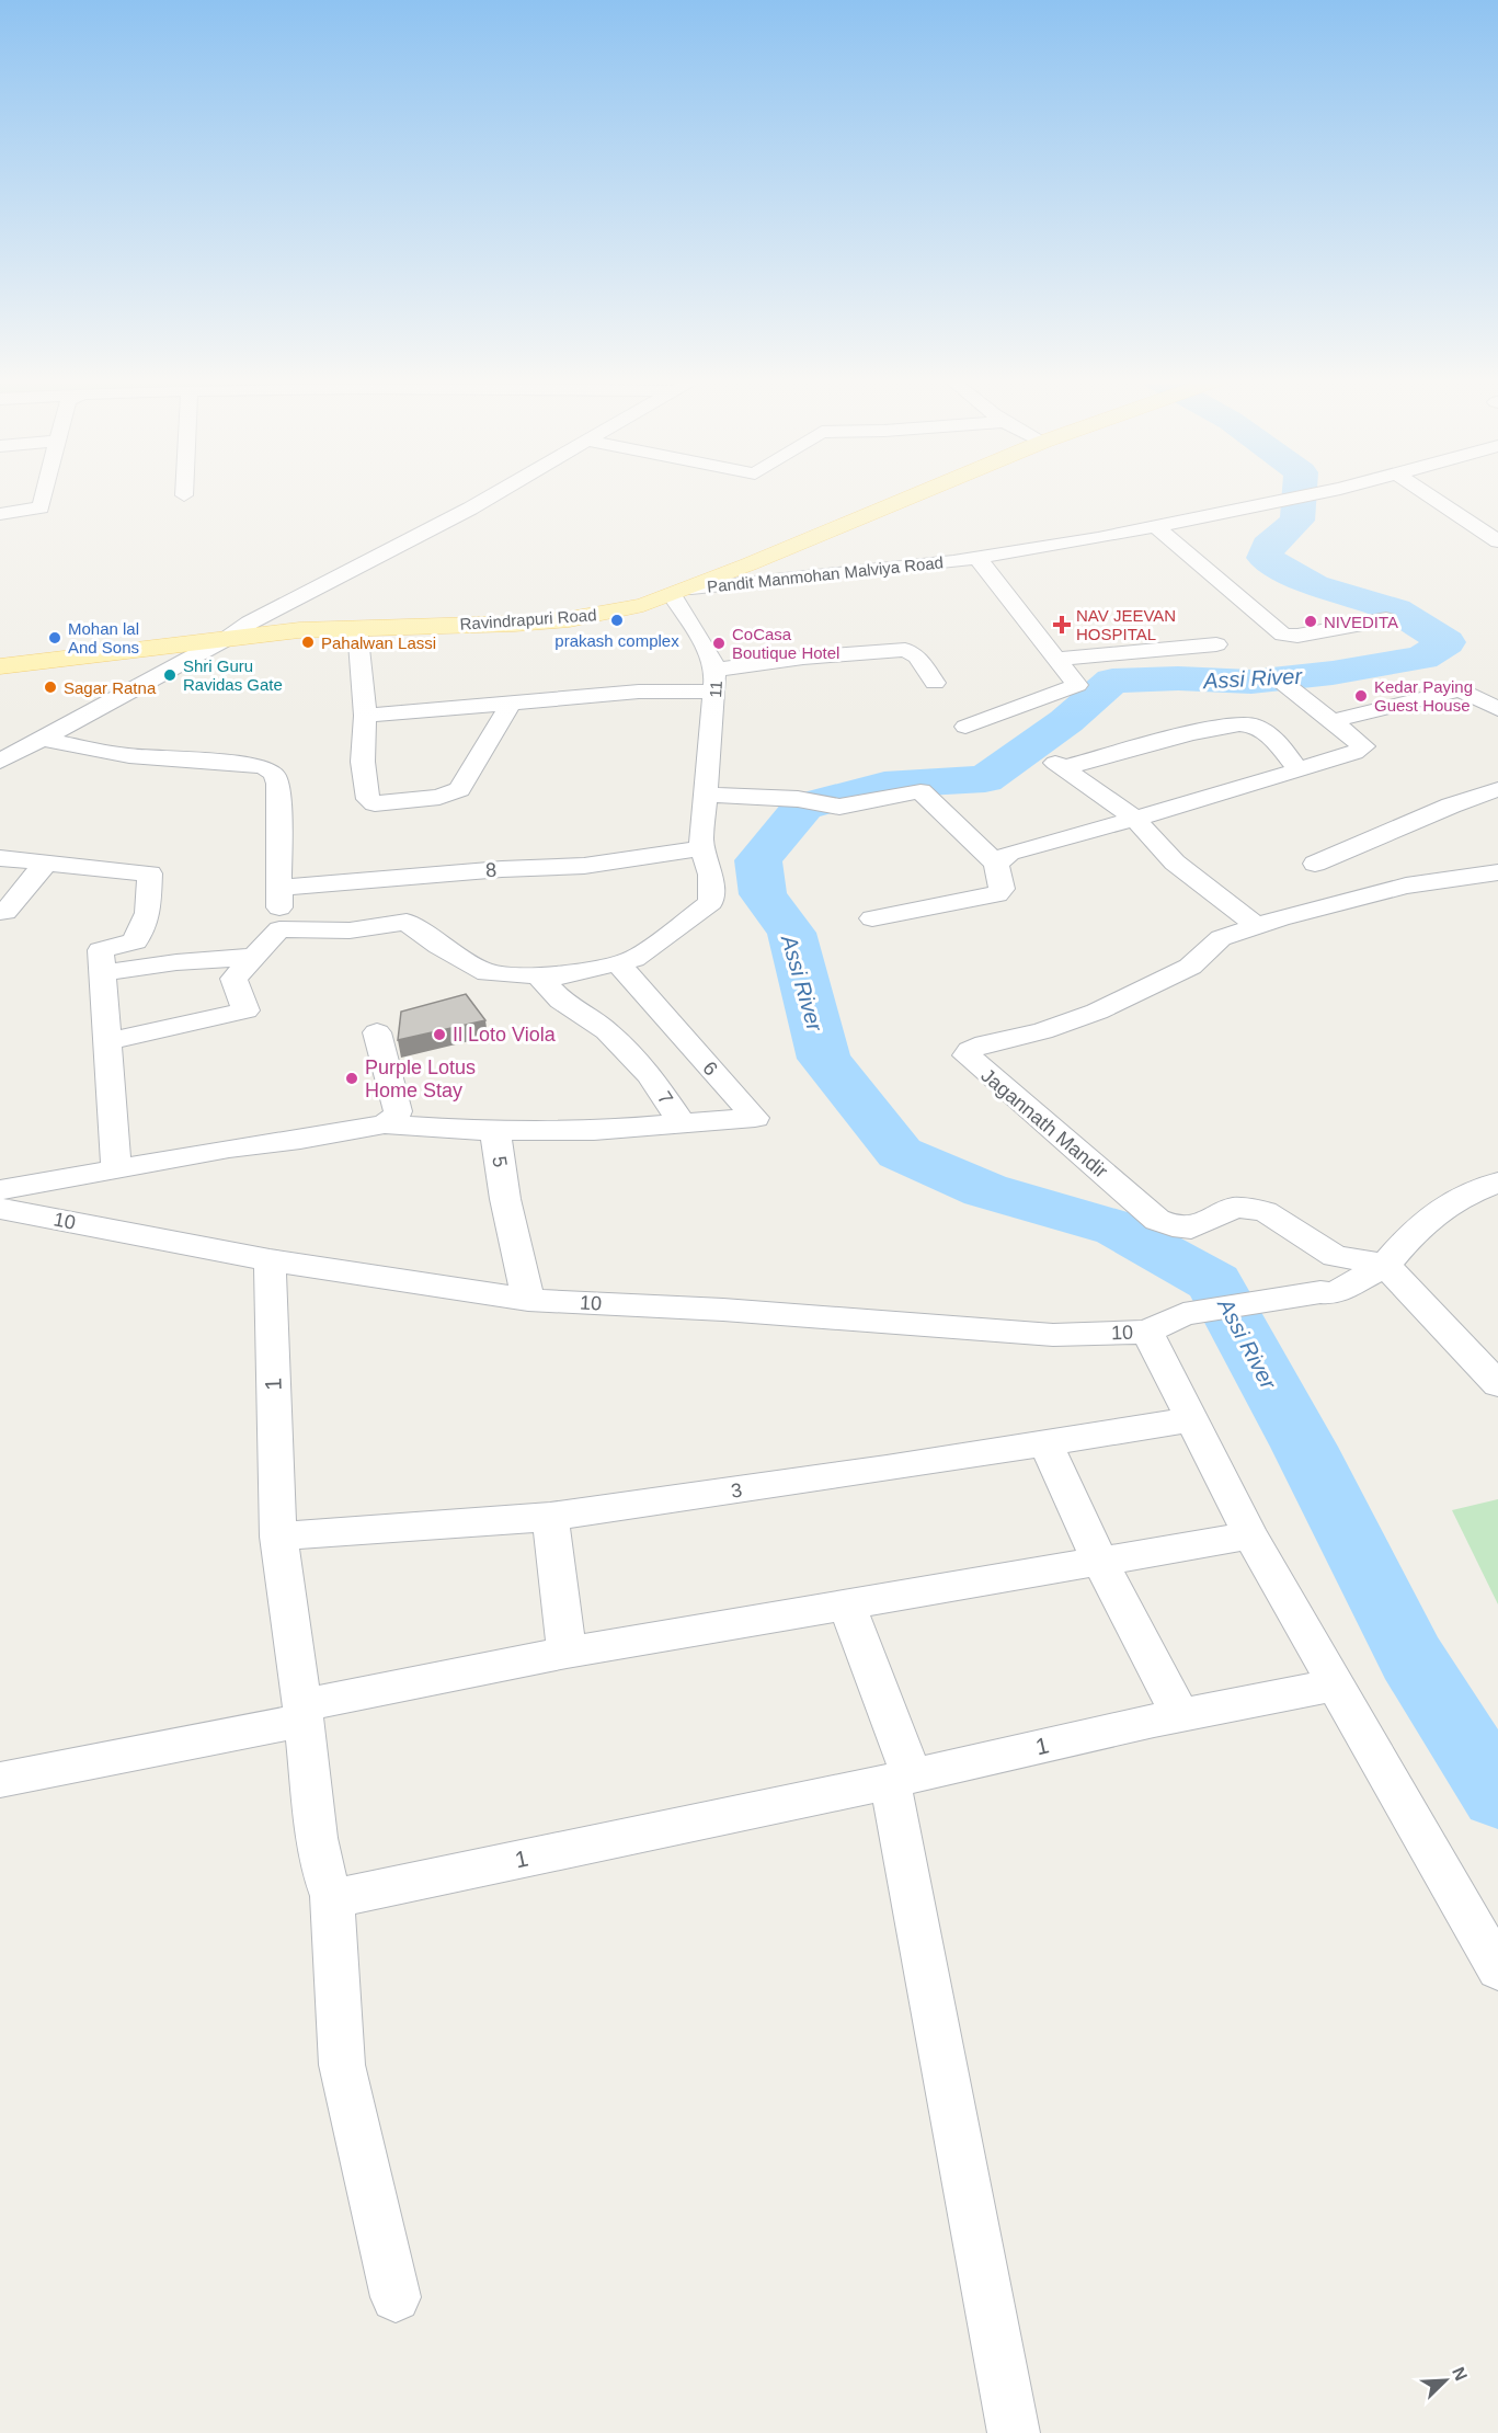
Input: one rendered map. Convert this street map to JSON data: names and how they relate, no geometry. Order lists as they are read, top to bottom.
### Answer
{
  "streets": {
    "main road": ["Ravindrapuri Road"],
    "street": [
      "Pandit Manmohan Malviya Road",
      "11",
      "8",
      "6",
      "7",
      "Jagannath Mandir",
      "5",
      "10",
      "1",
      "3"
    ]
  },
  "crossings": [
    ["Pandit Manmohan Malviya Road", "Ravindrapuri Road"],
    ["Pandit Manmohan Malviya Road", "11"],
    ["Ravindrapuri Road", "11"],
    ["11", "8"],
    ["11", "6"],
    ["6", "7"],
    ["7", "5"],
    ["Jagannath Mandir", "10"],
    ["5", "10"],
    ["10", "1"],
    ["1", "3"]
  ],
  "water": ["Assi River"],
  "places": {
    "other": [
      "prakash complex",
      "NIVEDITA",
      "Mohan lal And Sons",
      "Pahalwan Lassi",
      "CoCasa Boutique Hotel",
      "Shri Guru Ravidas Gate",
      "Sagar Ratna",
      "Kedar Paying Guest House",
      "Il Loto Viola",
      "Purple Lotus Home Stay"
    ],
    "health": ["NAV JEEVAN HOSPITAL"]
  },
  "north": "top right"
}
